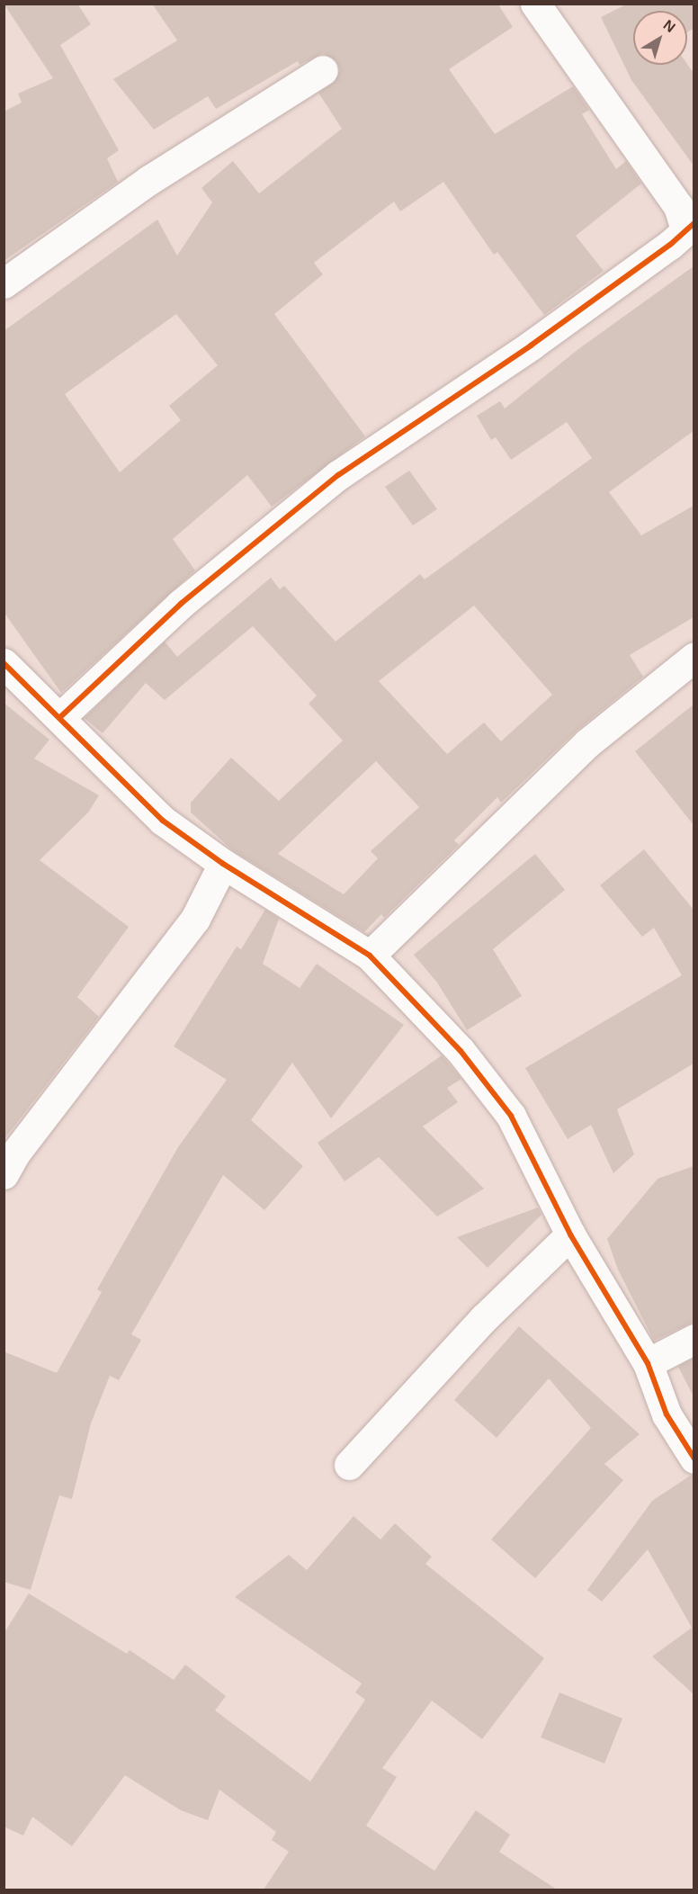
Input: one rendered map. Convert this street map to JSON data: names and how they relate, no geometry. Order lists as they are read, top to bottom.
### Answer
{
  "north": "top right"
}
